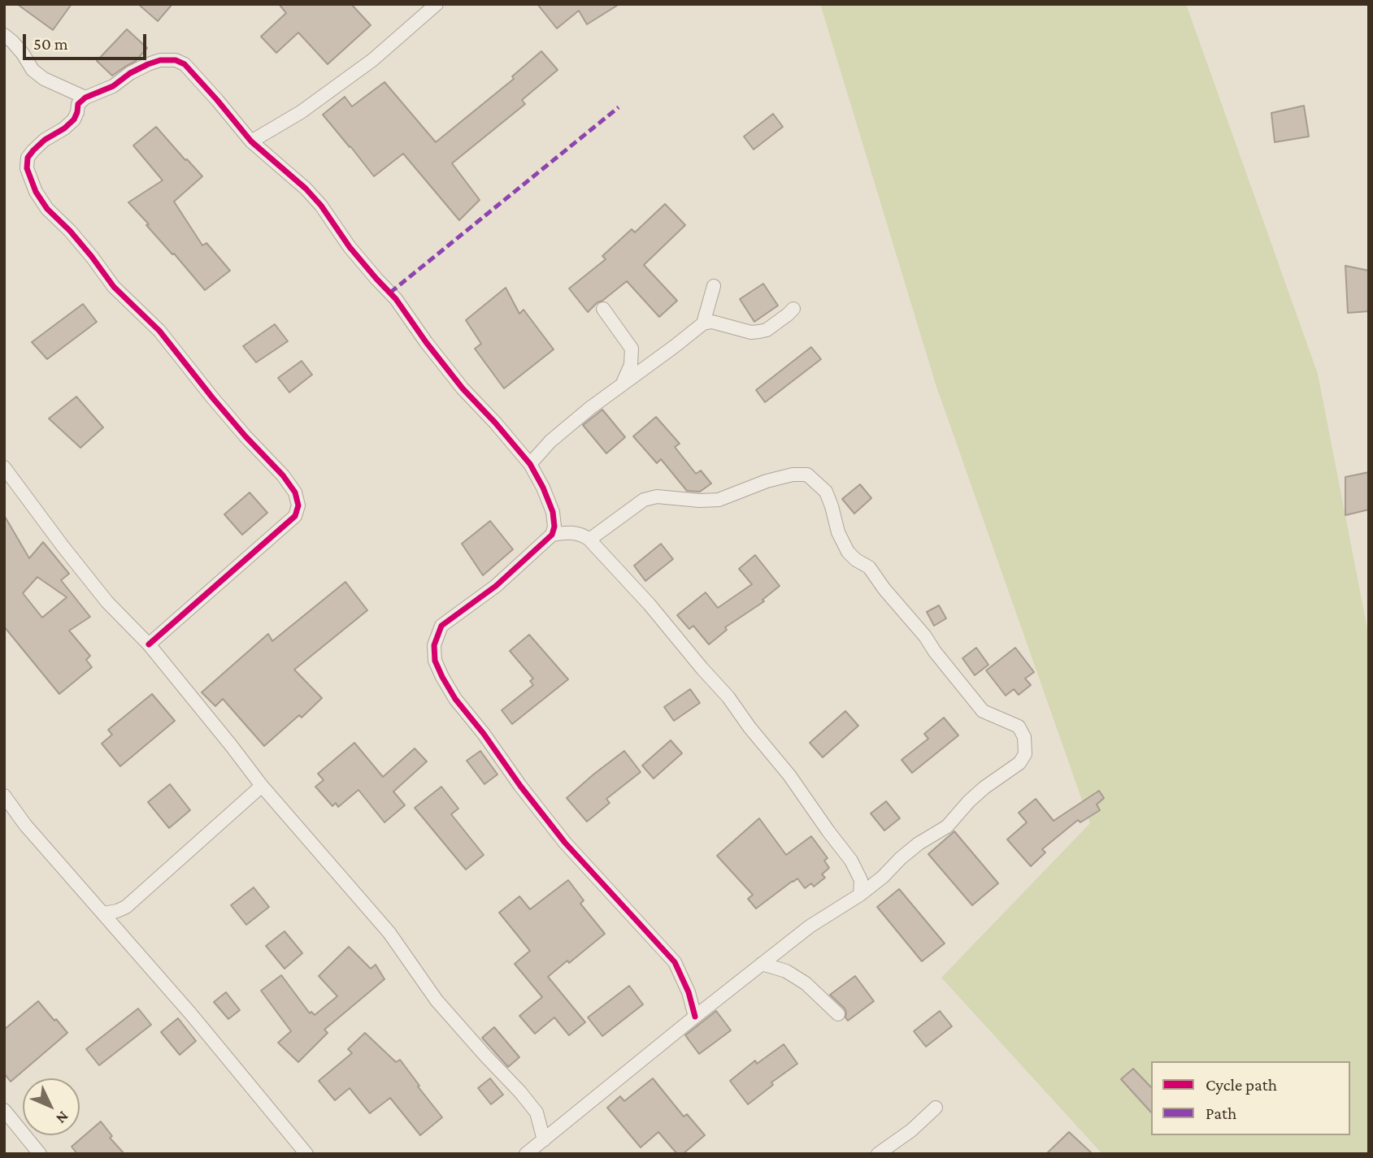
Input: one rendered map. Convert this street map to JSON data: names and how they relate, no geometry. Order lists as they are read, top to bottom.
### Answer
{
  "legend": ["Cycle path", "Path"],
  "scale_bar": "50 m",
  "north": "bottom right"
}
